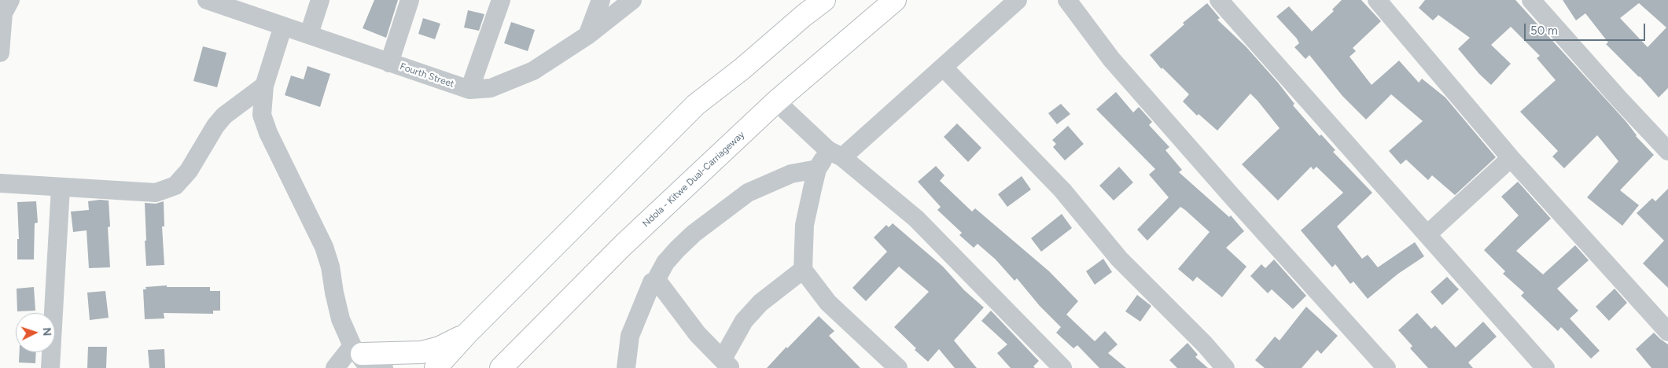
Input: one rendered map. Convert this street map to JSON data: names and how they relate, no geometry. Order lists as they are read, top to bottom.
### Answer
{
  "streets": {
    "highway": ["Ndola - Kitwe Dual-Carriageway"],
    "street": ["Fourth Street"]
  },
  "scale_bar": "50 m",
  "north": "right"
}
